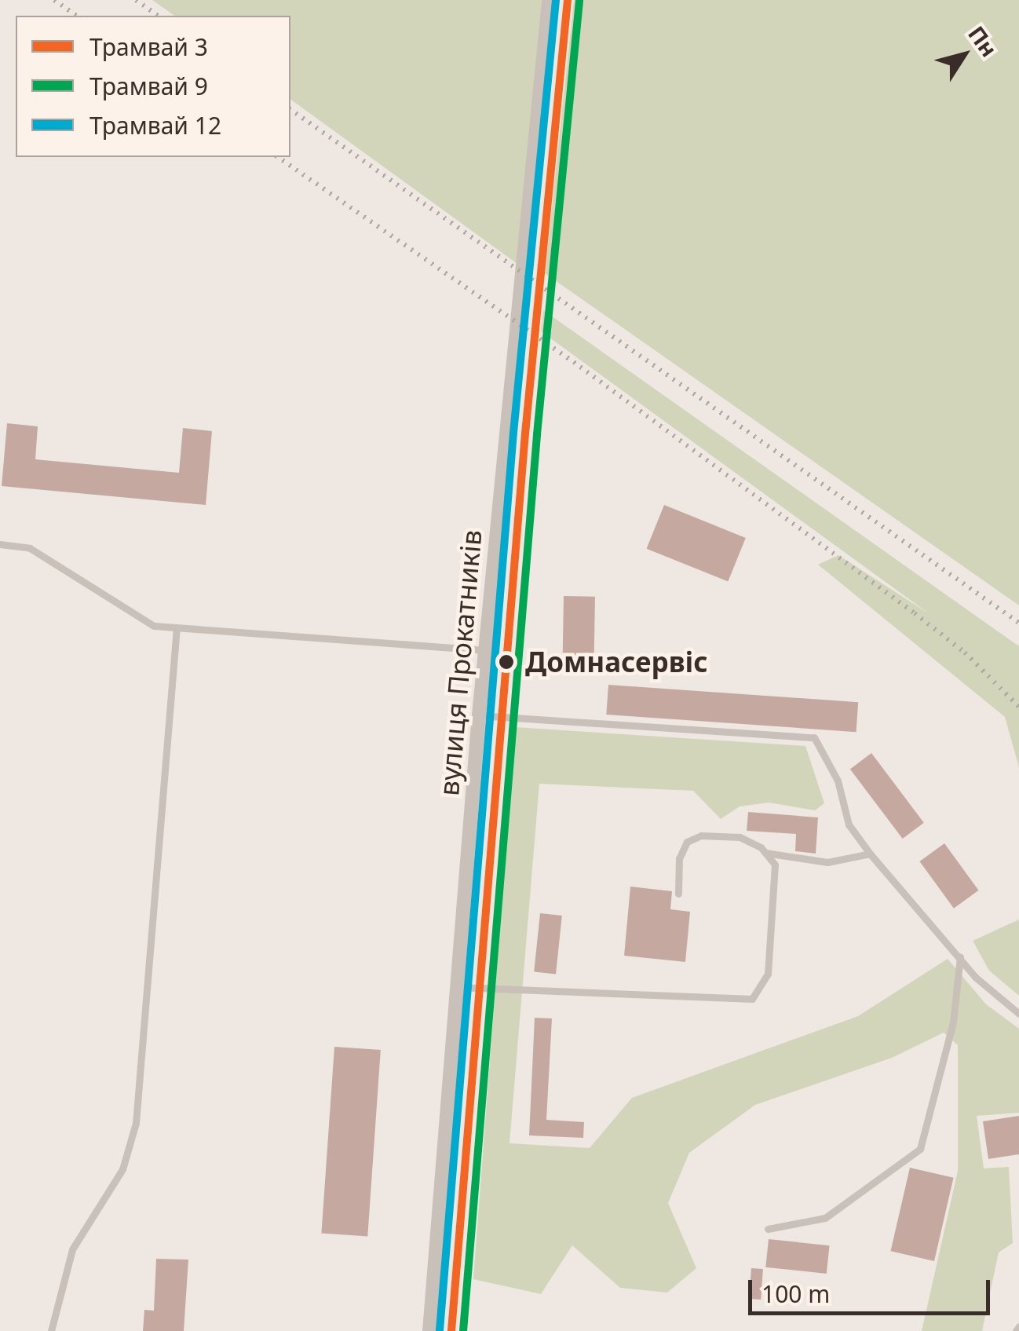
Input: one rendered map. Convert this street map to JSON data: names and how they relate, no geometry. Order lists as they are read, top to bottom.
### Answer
{
  "streets": {
    "street": ["вулиця Прокатників"]
  },
  "places": ["Домнасервіс"],
  "lines": ["tram line 3", "tram line 12", "tram line 9"],
  "legend": ["Трамвай 3", "Трамвай 9", "Трамвай 12"],
  "scale_bar": "100 m",
  "north": "top right"
}
